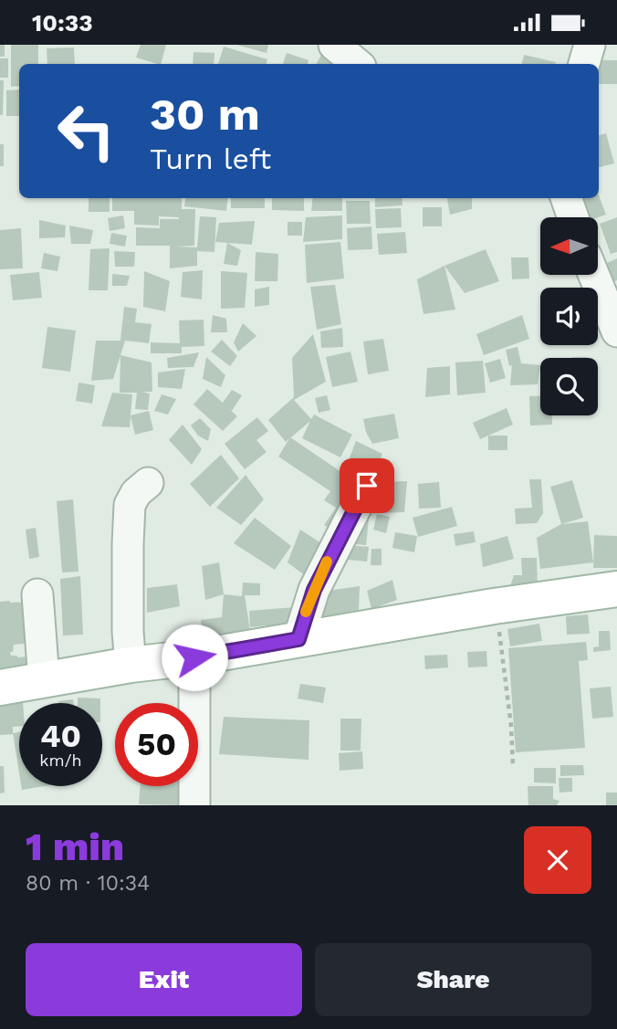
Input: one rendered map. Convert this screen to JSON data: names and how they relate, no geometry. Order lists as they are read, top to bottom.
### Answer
{
  "north": "left",
  "page": {
    "status": "10:33",
    "turn": ["30 m", "Turn left"],
    "speed": "40 km/h",
    "limit": "50",
    "heading": ["1 min", "80 m · 10:34"],
    "buttons": ["Exit", "Share"]
  }
}
